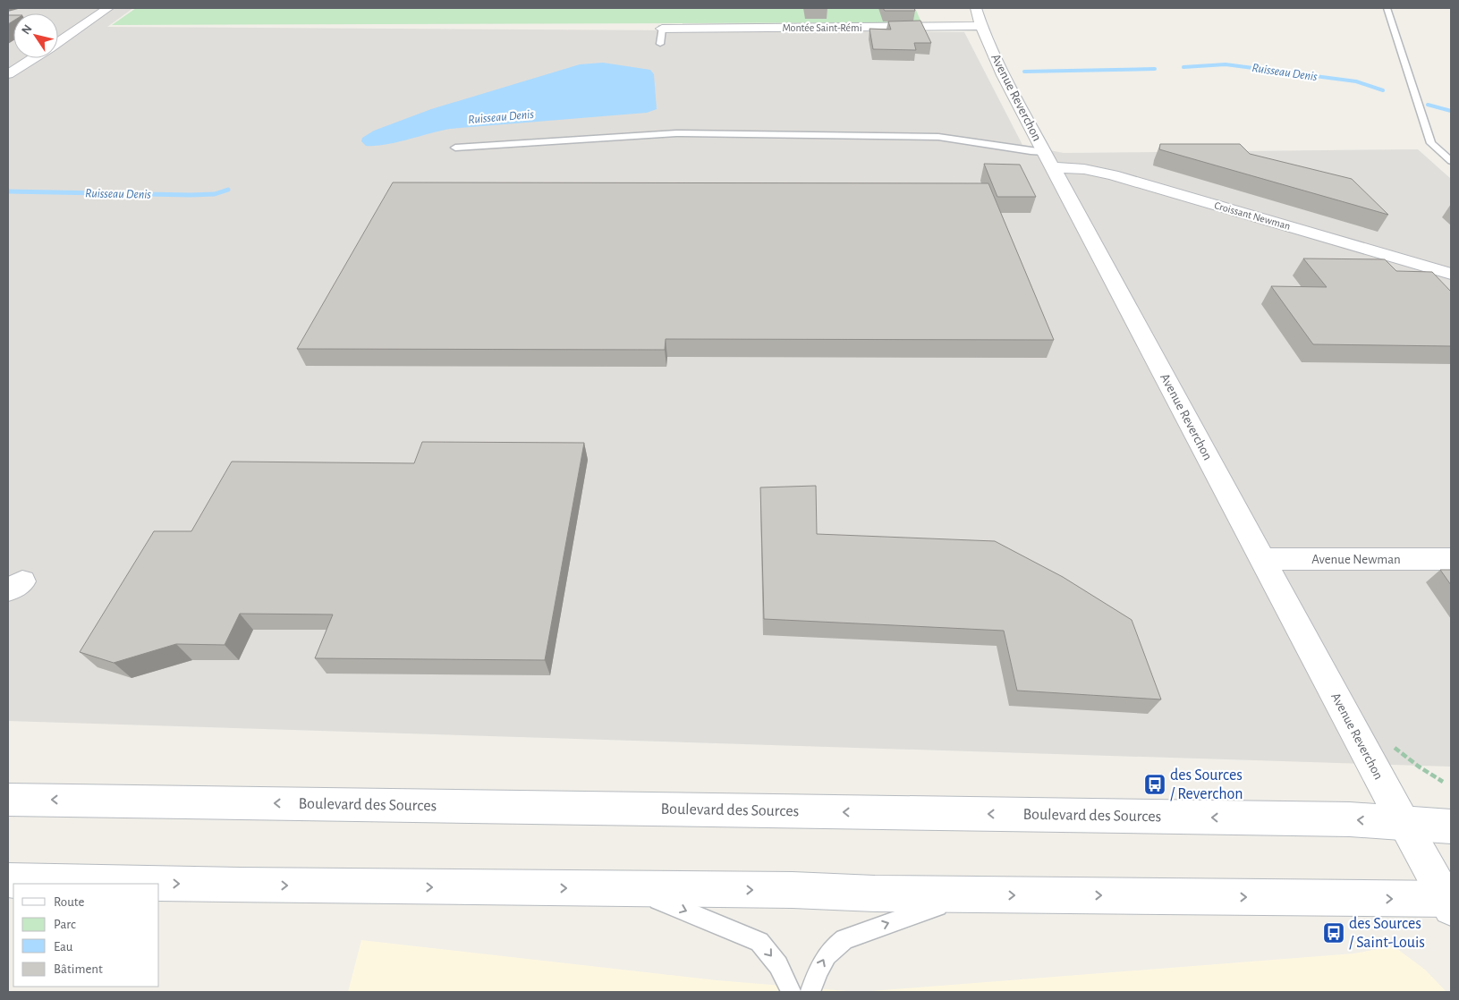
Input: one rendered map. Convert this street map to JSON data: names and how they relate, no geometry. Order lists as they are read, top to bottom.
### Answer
{
  "streets": {
    "street": [
      "Montée Saint-Rémi",
      "Avenue Reverchon",
      "Croissant Newman",
      "Avenue Newman",
      "Boulevard des Sources"
    ]
  },
  "crossings": [
    ["Montée Saint-Rémi", "Avenue Reverchon"],
    ["Avenue Reverchon", "Croissant Newman"],
    ["Avenue Reverchon", "Avenue Newman"],
    ["Avenue Reverchon", "Boulevard des Sources"]
  ],
  "water": ["Ruisseau Denis"],
  "places": {
    "bus stop": ["des Sources / Reverchon", "des Sources / Saint-Louis"]
  },
  "legend": [
    "Route",
    "Parc",
    "Eau",
    "Bâtiment"
  ],
  "north": "top left"
}
